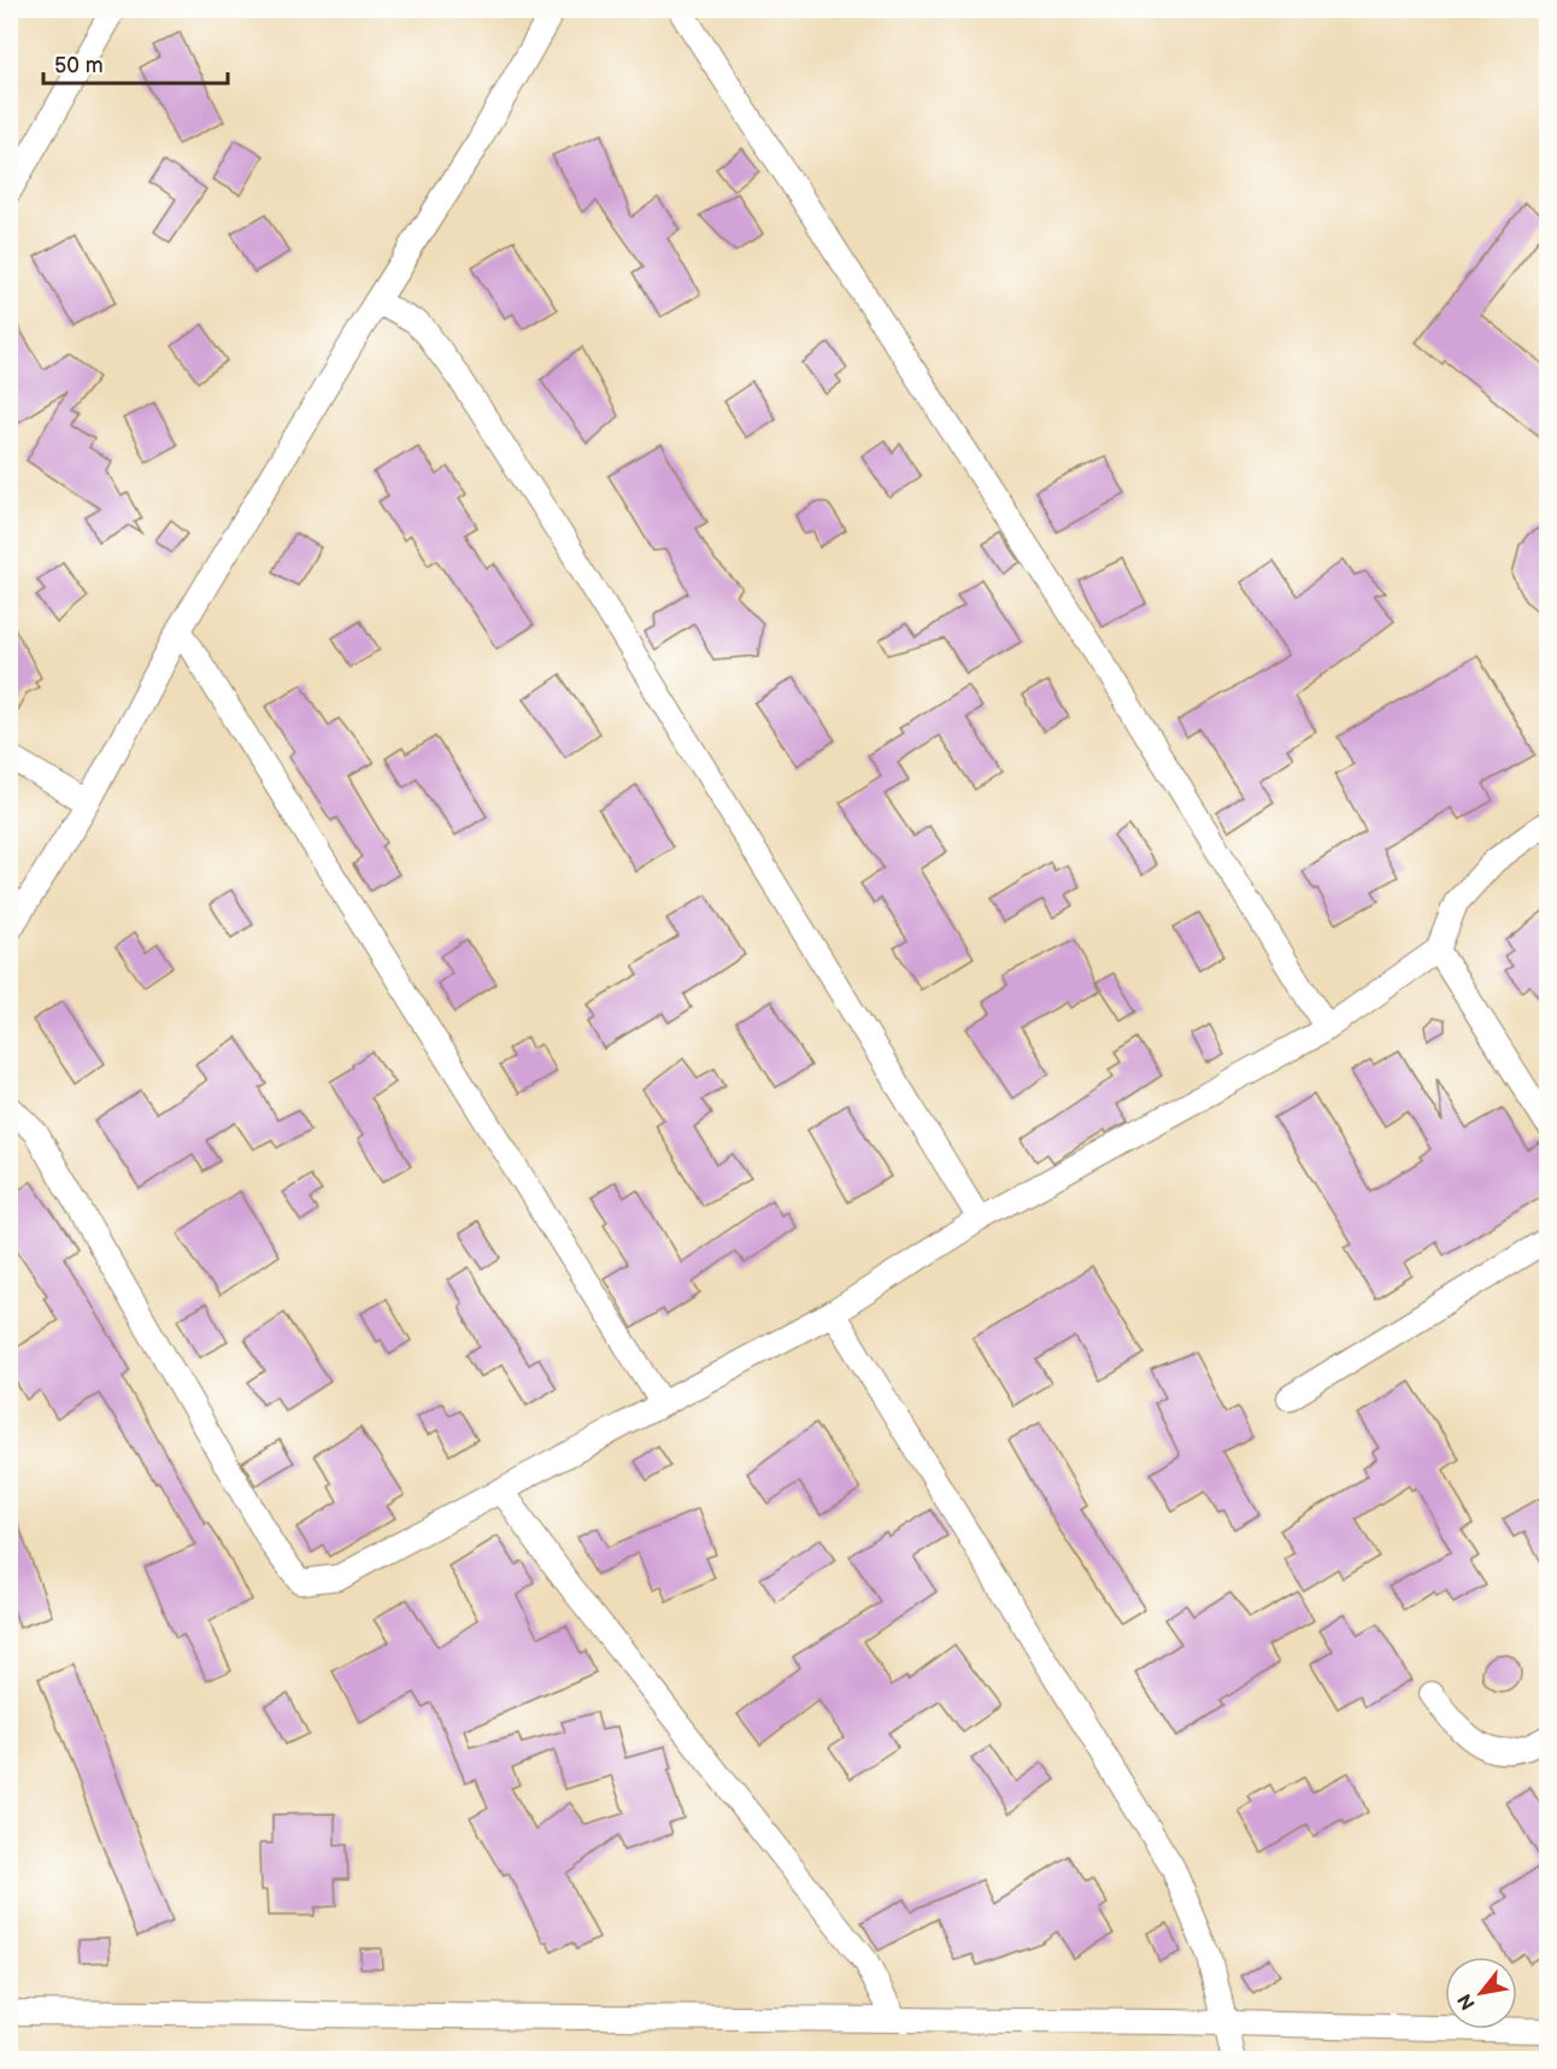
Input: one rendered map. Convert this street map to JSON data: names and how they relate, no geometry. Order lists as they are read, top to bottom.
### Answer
{
  "scale_bar": "50 m",
  "north": "bottom left"
}
